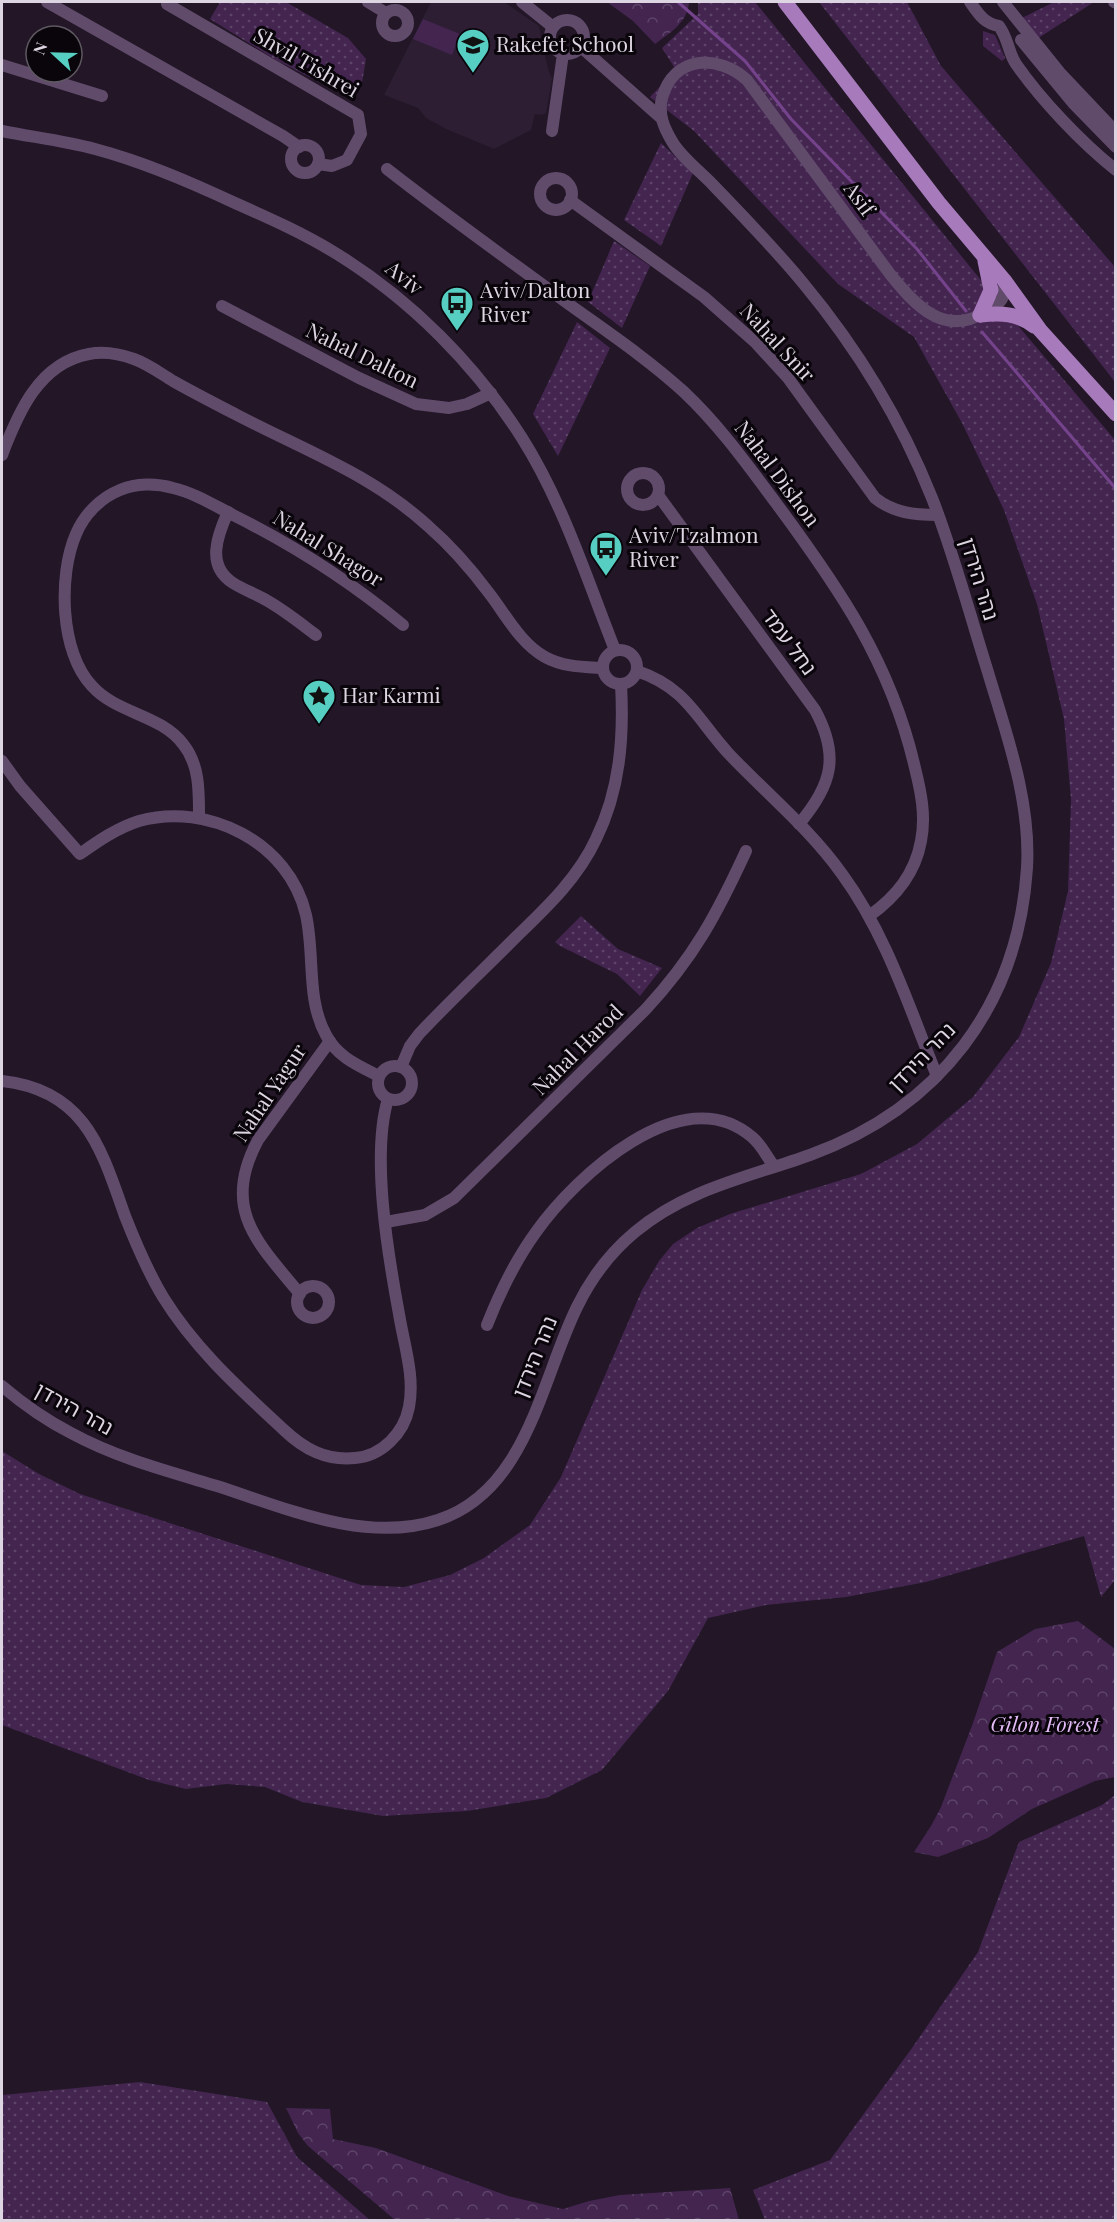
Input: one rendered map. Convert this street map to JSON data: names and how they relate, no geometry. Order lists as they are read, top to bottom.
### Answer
{
  "streets": {
    "street": [
      "Shvil Tishrei",
      "Asif",
      "Aviv",
      "Nahal Snir",
      "Nahal Dalton",
      "Nahal Dishon",
      "Nahal Shagor",
      "נהר הירדן",
      "נחל עמד",
      "Nahal Harod",
      "Nahal Yagur"
    ]
  },
  "crossings": [
    ["Asif", "נהר הירדן"],
    ["Aviv", "Nahal Dalton"],
    ["Nahal Snir", "נהר הירדן"]
  ],
  "parks": ["Gilon Forest"],
  "places": {
    "school or university": ["Rakefet School"],
    "bus stop": ["Aviv/Dalton River", "Aviv/Tzalmon River"],
    "place": ["Har Karmi"]
  },
  "north": "left"
}
